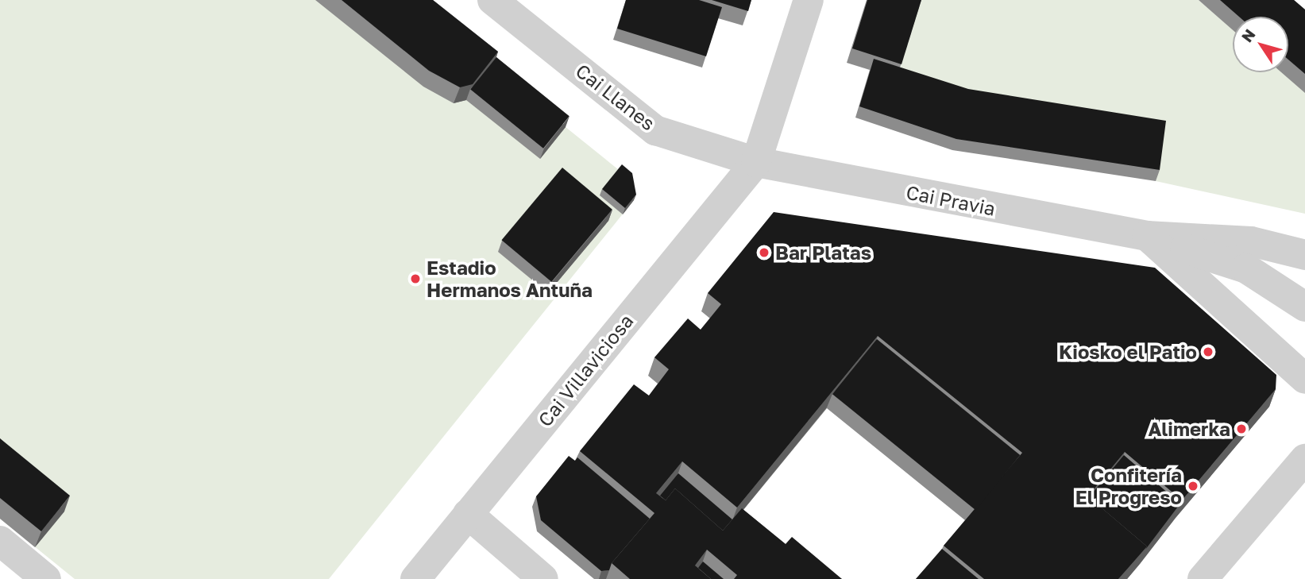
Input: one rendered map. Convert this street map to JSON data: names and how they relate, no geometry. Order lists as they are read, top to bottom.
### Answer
{
  "streets": {
    "street": ["Cai Llanes", "Cai Pravia", "Cai Villaviciosa"]
  },
  "crossings": [
    ["Cai Llanes", "Cai Pravia"],
    ["Cai Llanes", "Cai Villaviciosa"],
    ["Cai Pravia", "Cai Villaviciosa"]
  ],
  "places": [
    "Bar Platas",
    "Estadio Hermanos Antuña",
    "Kiosko el Patio",
    "Alimerka",
    "Confitería El Progreso"
  ],
  "north": "top left"
}
